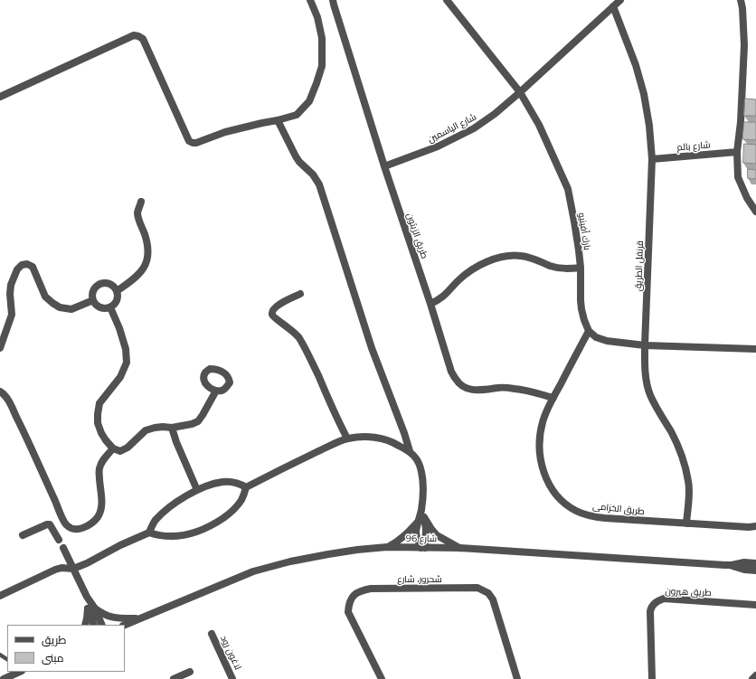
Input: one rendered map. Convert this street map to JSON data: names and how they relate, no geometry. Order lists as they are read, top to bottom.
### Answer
{
  "streets": {
    "street": [
      "شارع الياسمين",
      "شارع بالم",
      "بارك أفينيو",
      "طريق الزيتون",
      "قرنفل الطريق",
      "طريق الخزامى",
      "شارع 96",
      "شحرور، شارع",
      "طريق هيرون",
      "لاغون رود"
    ]
  },
  "crossings": [
    ["شارع الياسمين", "بارك أفينيو"],
    ["شارع الياسمين", "طريق الزيتون"],
    ["شارع الياسمين", "قرنفل الطريق"],
    ["شارع بالم", "قرنفل الطريق"],
    ["بارك أفينيو", "طريق الخزامى"],
    ["طريق الزيتون", "طريق الخزامى"],
    ["قرنفل الطريق", "طريق الخزامى"]
  ],
  "legend": ["طريق", "مبنى"]
}
